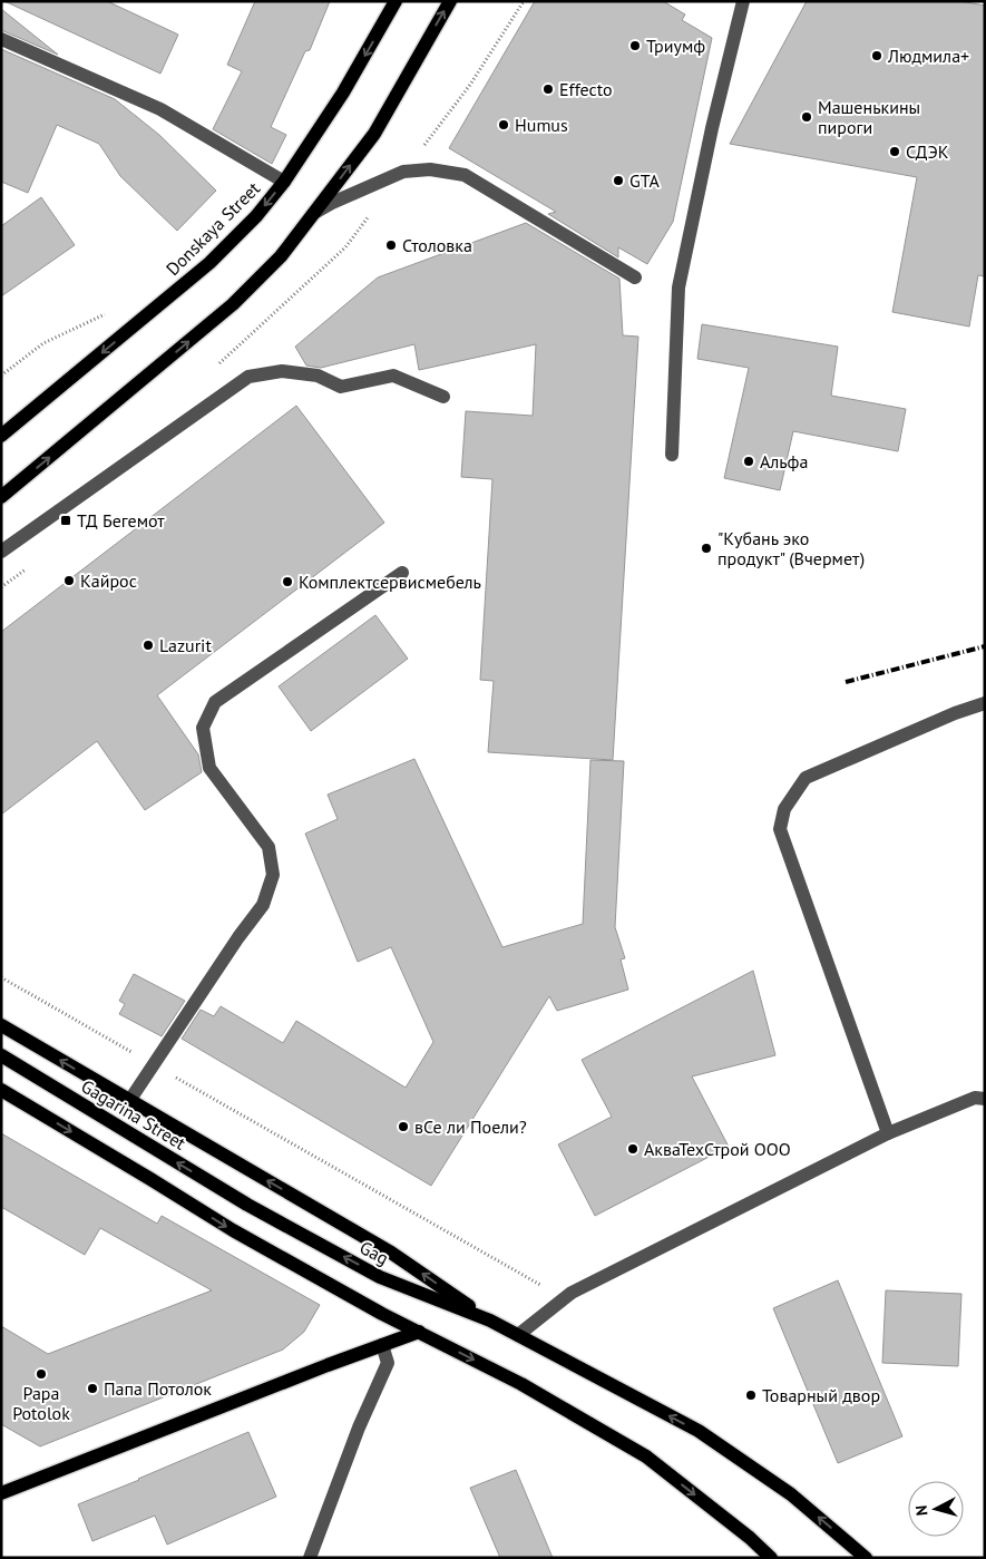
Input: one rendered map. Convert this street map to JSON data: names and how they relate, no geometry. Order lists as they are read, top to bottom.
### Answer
{
  "streets": {
    "main road": ["Donskaya Street", "Gagarina Street", "Gag"]
  },
  "crossings": [
    ["Gagarina Street", "Gag"]
  ],
  "places": {
    "other": [
      "Триумф",
      "Людмила+",
      "Effecto",
      "Машенькины пироги",
      "Humus",
      "СДЭК",
      "GTA",
      "Столовка",
      "Альфа",
      "\"Кубань эко продукт\" (Вчермет)",
      "Кайрос",
      "Комплектсервисмебель",
      "Lazurit",
      "вСе ли Поели?",
      "АкваТехСтрой ООО",
      "Papa Potolok",
      "Папа Потолок",
      "Товарный двор"
    ],
    "transit": ["ТД Бегемот"]
  },
  "north": "left"
}
